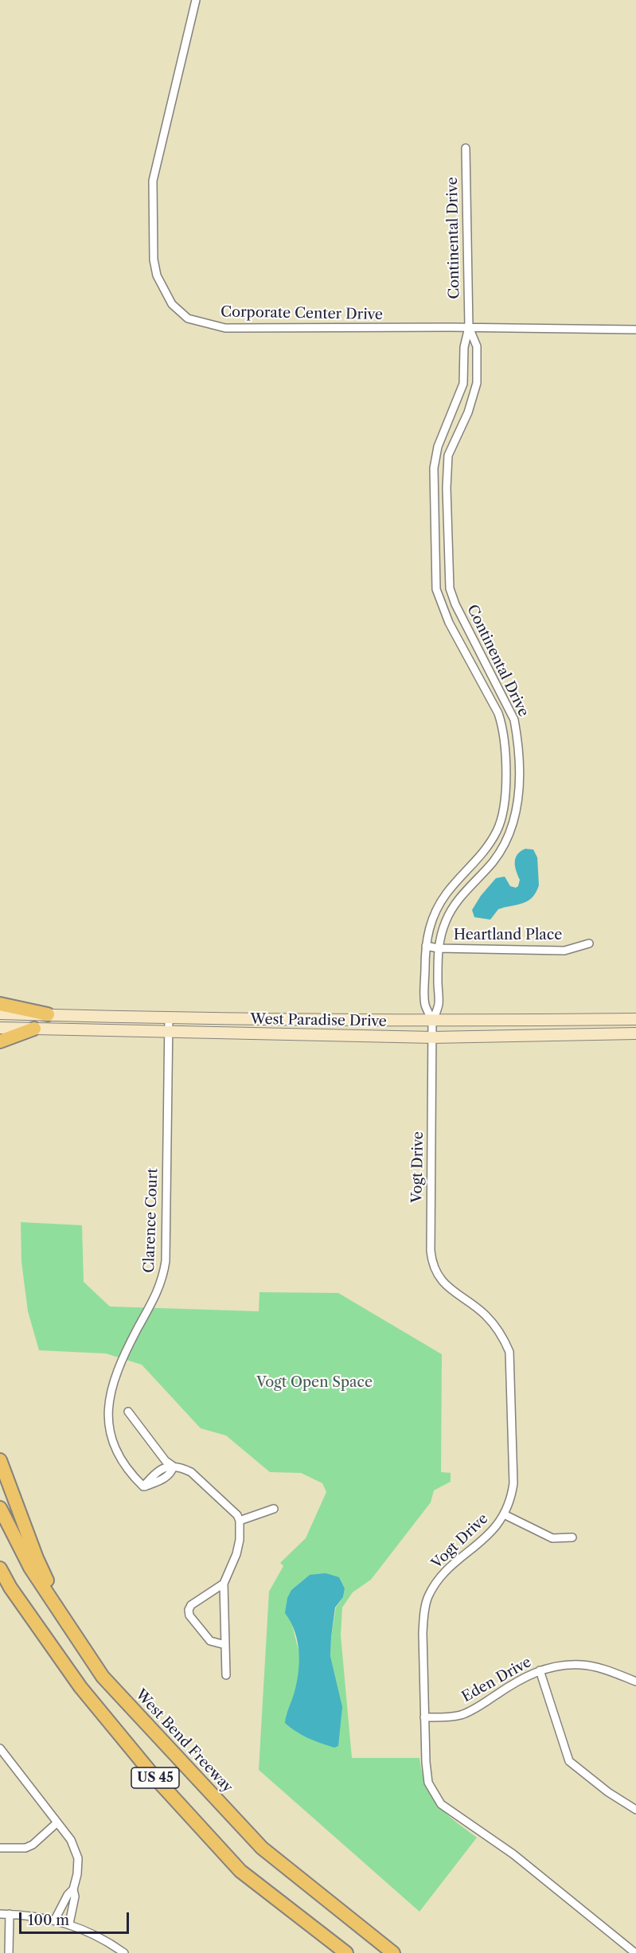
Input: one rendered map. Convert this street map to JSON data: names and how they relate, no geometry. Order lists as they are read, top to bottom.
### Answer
{
  "streets": {
    "highway": ["West Bend Freeway", "US 45"],
    "street": [
      "Continental Drive",
      "Corporate Center Drive",
      "Heartland Place",
      "West Paradise Drive",
      "Vogt Drive",
      "Clarence Court",
      "Eden Drive"
    ]
  },
  "crossings": [
    ["Continental Drive", "Corporate Center Drive"],
    ["Continental Drive", "Heartland Place"],
    ["Continental Drive", "West Paradise Drive"],
    ["Continental Drive", "Vogt Drive"],
    ["West Paradise Drive", "Vogt Drive"],
    ["West Paradise Drive", "Clarence Court"],
    ["Vogt Drive", "Eden Drive"]
  ],
  "parks": ["Vogt Open Space"],
  "scale_bar": "100 m"
}
